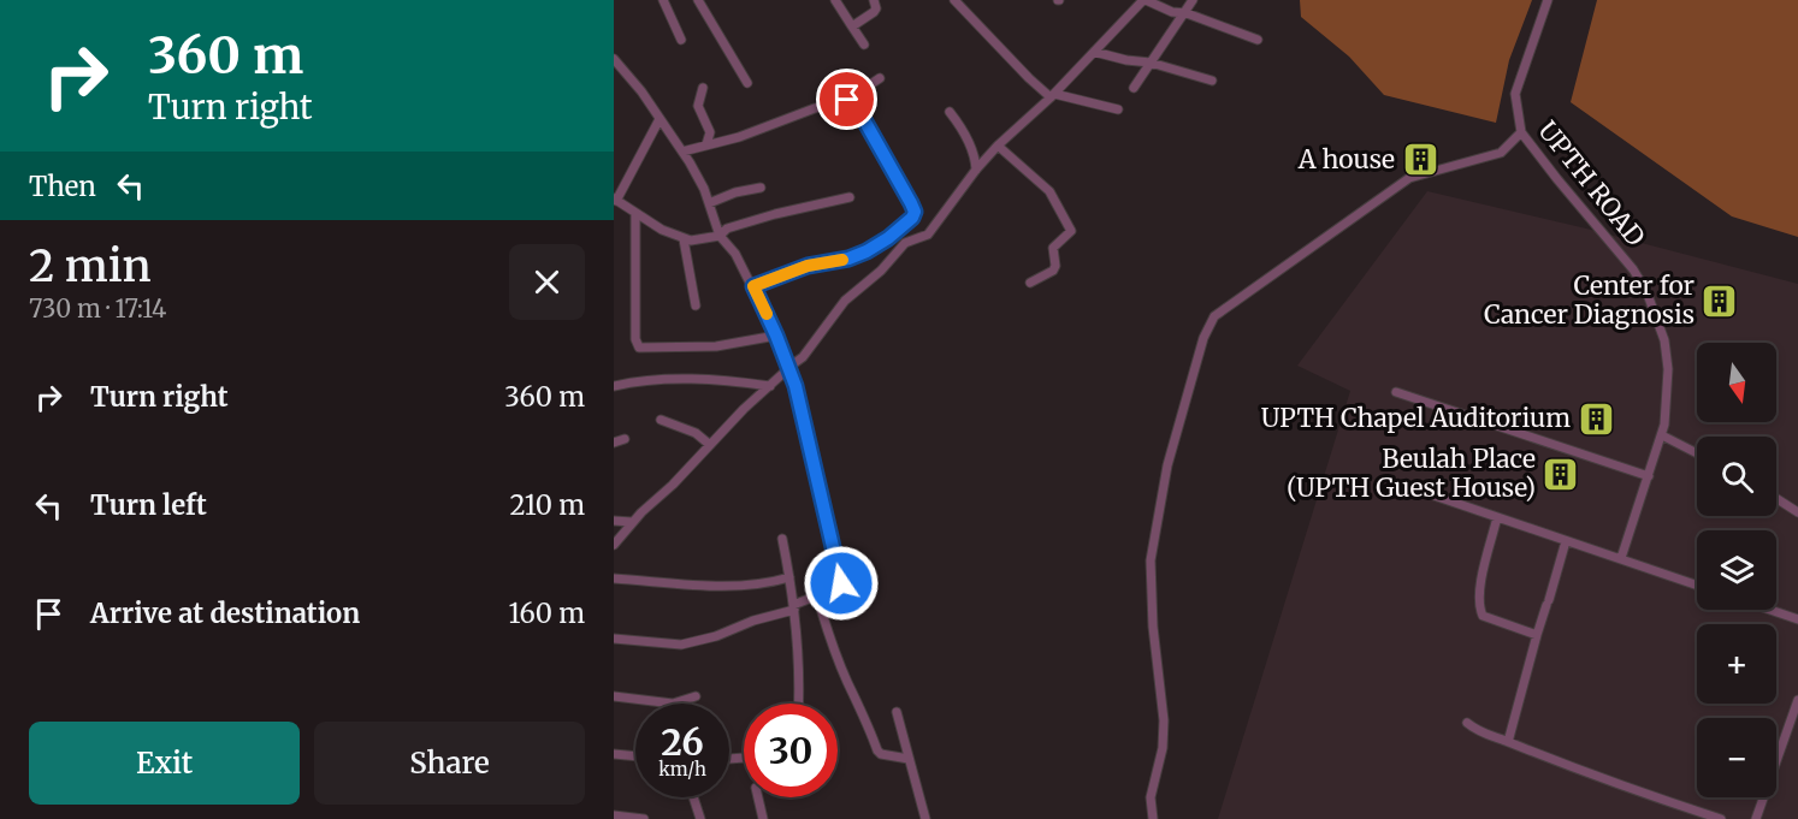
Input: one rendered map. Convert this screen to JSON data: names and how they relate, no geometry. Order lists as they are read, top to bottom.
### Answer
{
  "streets": {
    "street": ["UPTH ROAD"]
  },
  "places": {
    "building": [
      "A house",
      "Center for Cancer Diagnosis",
      "UPTH Chapel Auditorium",
      "Beulah Place (UPTH Guest House)"
    ]
  },
  "north": "bottom",
  "page": {
    "turn": ["360 m", "Turn right"],
    "then": "Then",
    "heading": ["2 min", "730 m · 17:14"],
    "list": [
      {
        "name": "Turn right",
        "value": "360 m"
      },
      {
        "name": "Turn left",
        "value": "210 m"
      },
      {
        "name": "Arrive at destination",
        "value": "160 m"
      }
    ],
    "map_buttons": ["+", "−"],
    "speed": "26 km/h",
    "limit": "30",
    "buttons": ["Exit", "Share"]
  }
}
